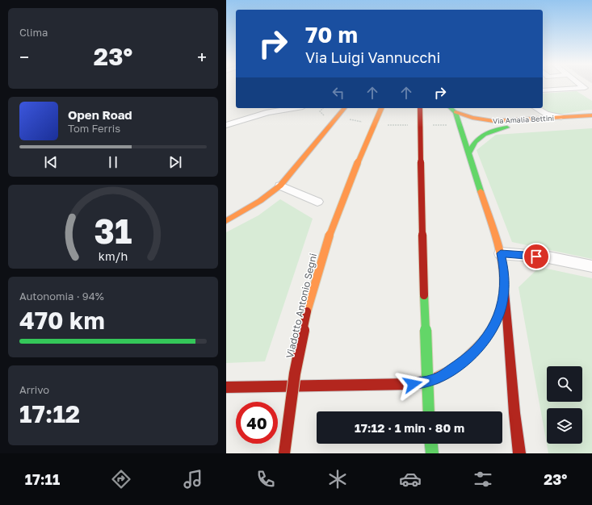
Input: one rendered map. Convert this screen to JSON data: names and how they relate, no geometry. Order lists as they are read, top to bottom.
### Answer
{
  "streets": {
    "street": ["Via Amalia Bettini", "Viadotto Antonio Segni"]
  },
  "page": {
    "tile": [
      "Clima",
      ["Autonomia · 94%", "470 km"],
      ["Arrivo", "17:12"]
    ],
    "turn": ["70 m", "Via Luigi Vannucchi"],
    "heat": ["−", "23°", "+"],
    "song": ["Open Road", "Tom Ferris"],
    "limit": "40",
    "trip": "17:12 · 1 min · 80 m",
    "tabs": ["17:11", "23°"],
    "gauge": ["31", "km/h"]
  }
}
